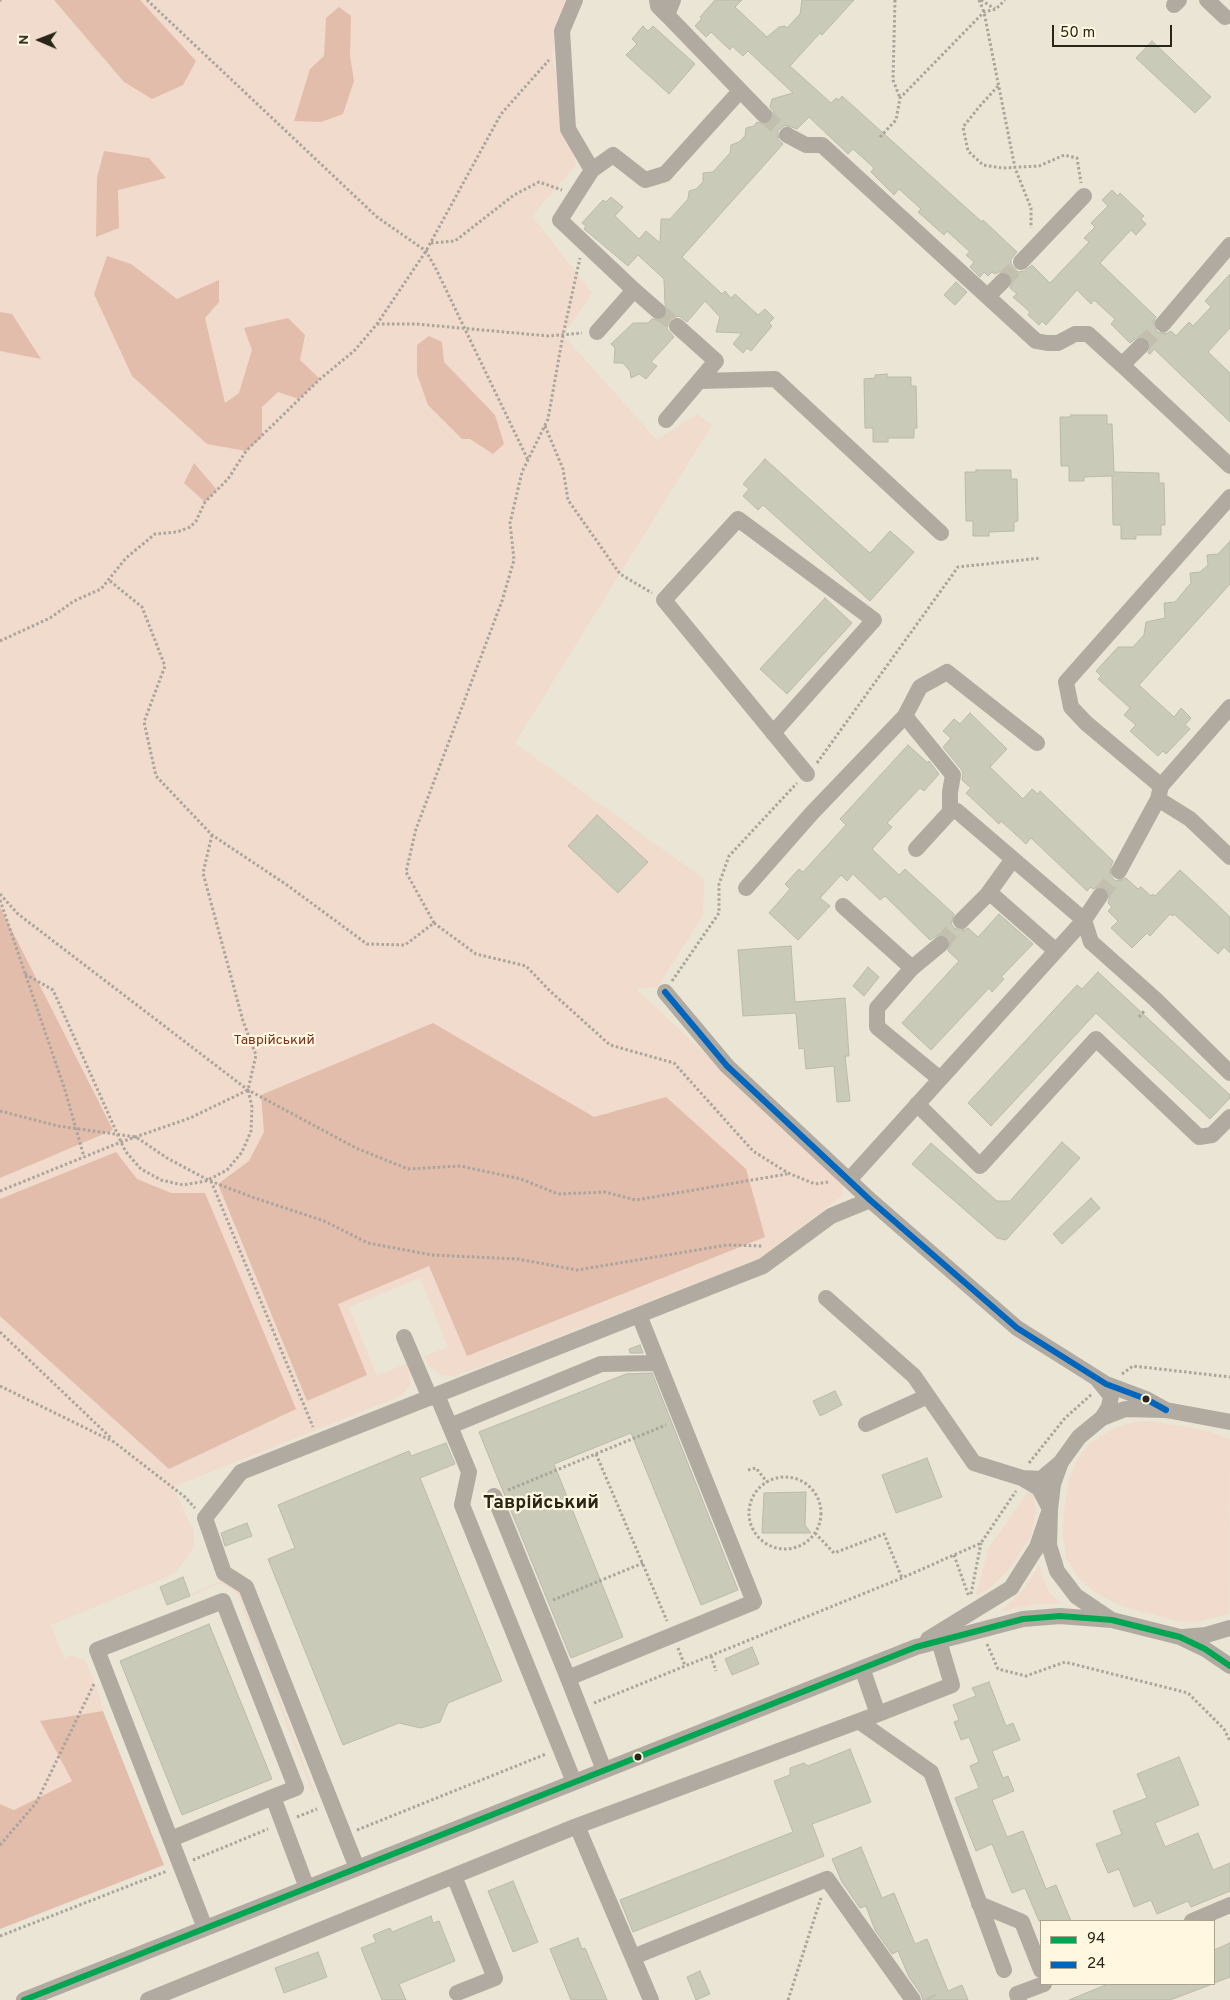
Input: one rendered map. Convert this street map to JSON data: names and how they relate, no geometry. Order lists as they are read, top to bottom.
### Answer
{
  "districts": ["Таврійський"],
  "parks": ["Таврійський"],
  "lines": ["transit line 24", "transit line 94"],
  "legend": ["94", "24"],
  "scale_bar": "50 m",
  "north": "left"
}
